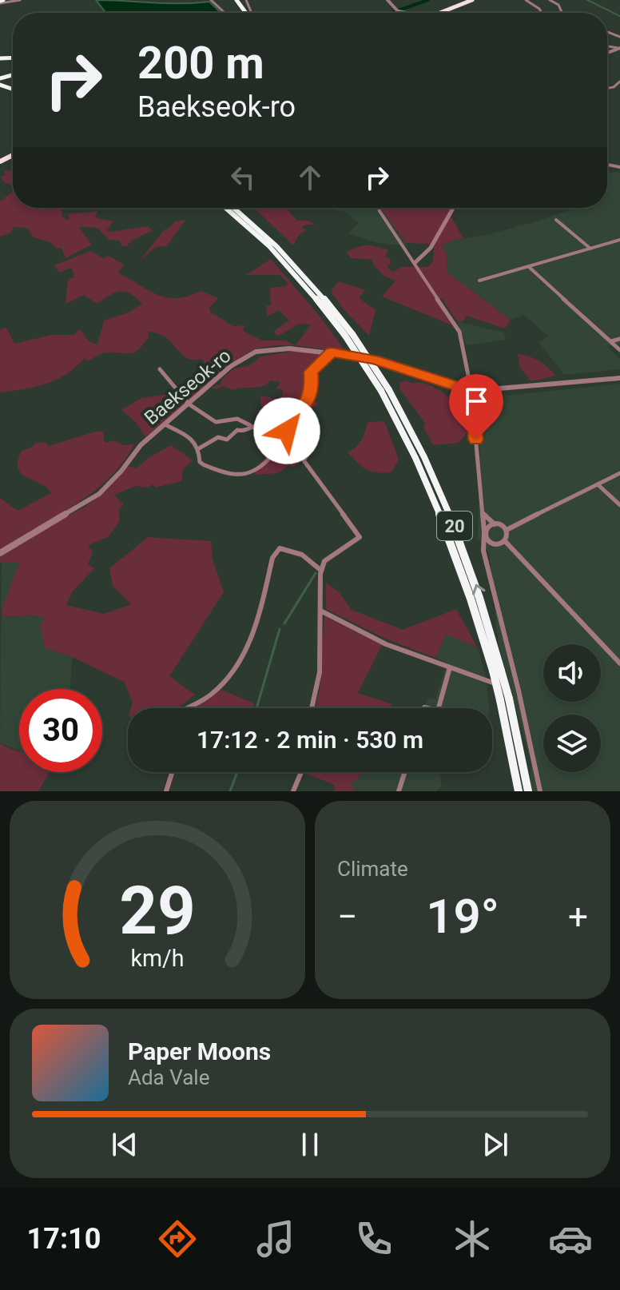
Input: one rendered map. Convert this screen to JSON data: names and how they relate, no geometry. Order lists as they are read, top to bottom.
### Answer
{
  "streets": {
    "highway": ["20"],
    "street": ["Baekseok-ro"]
  },
  "page": {
    "turn": ["200 m", "Baekseok-ro"],
    "limit": "30",
    "trip": "17:12 · 2 min · 530 m",
    "tile": "Climate",
    "heat": ["−", "19°", "+"],
    "song": ["Paper Moons", "Ada Vale"],
    "tabs": "17:10",
    "gauge": ["29", "km/h"]
  }
}
